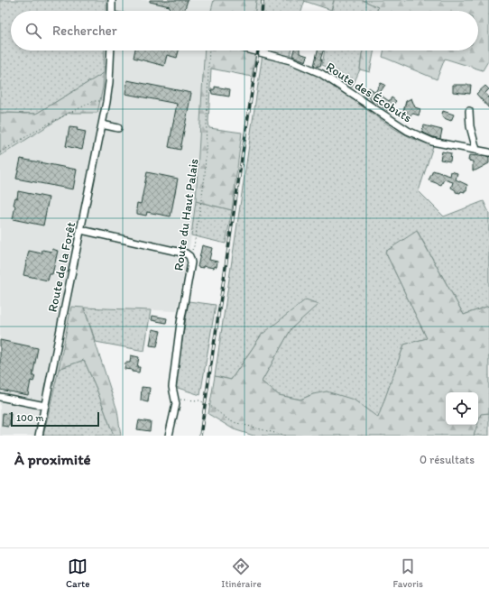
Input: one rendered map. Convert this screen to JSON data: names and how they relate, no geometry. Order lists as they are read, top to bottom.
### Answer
{
  "streets": {
    "street": ["Route des Écobuts", "Route du Haut Palais", "Route de la Forêt"]
  },
  "scale_bar": "100 m",
  "page": {
    "search": "Rechercher",
    "scale": "100 m",
    "heading": ["À proximité", "0 résultats"],
    "nav": ["Carte", "Itinéraire", "Favoris"]
  }
}
